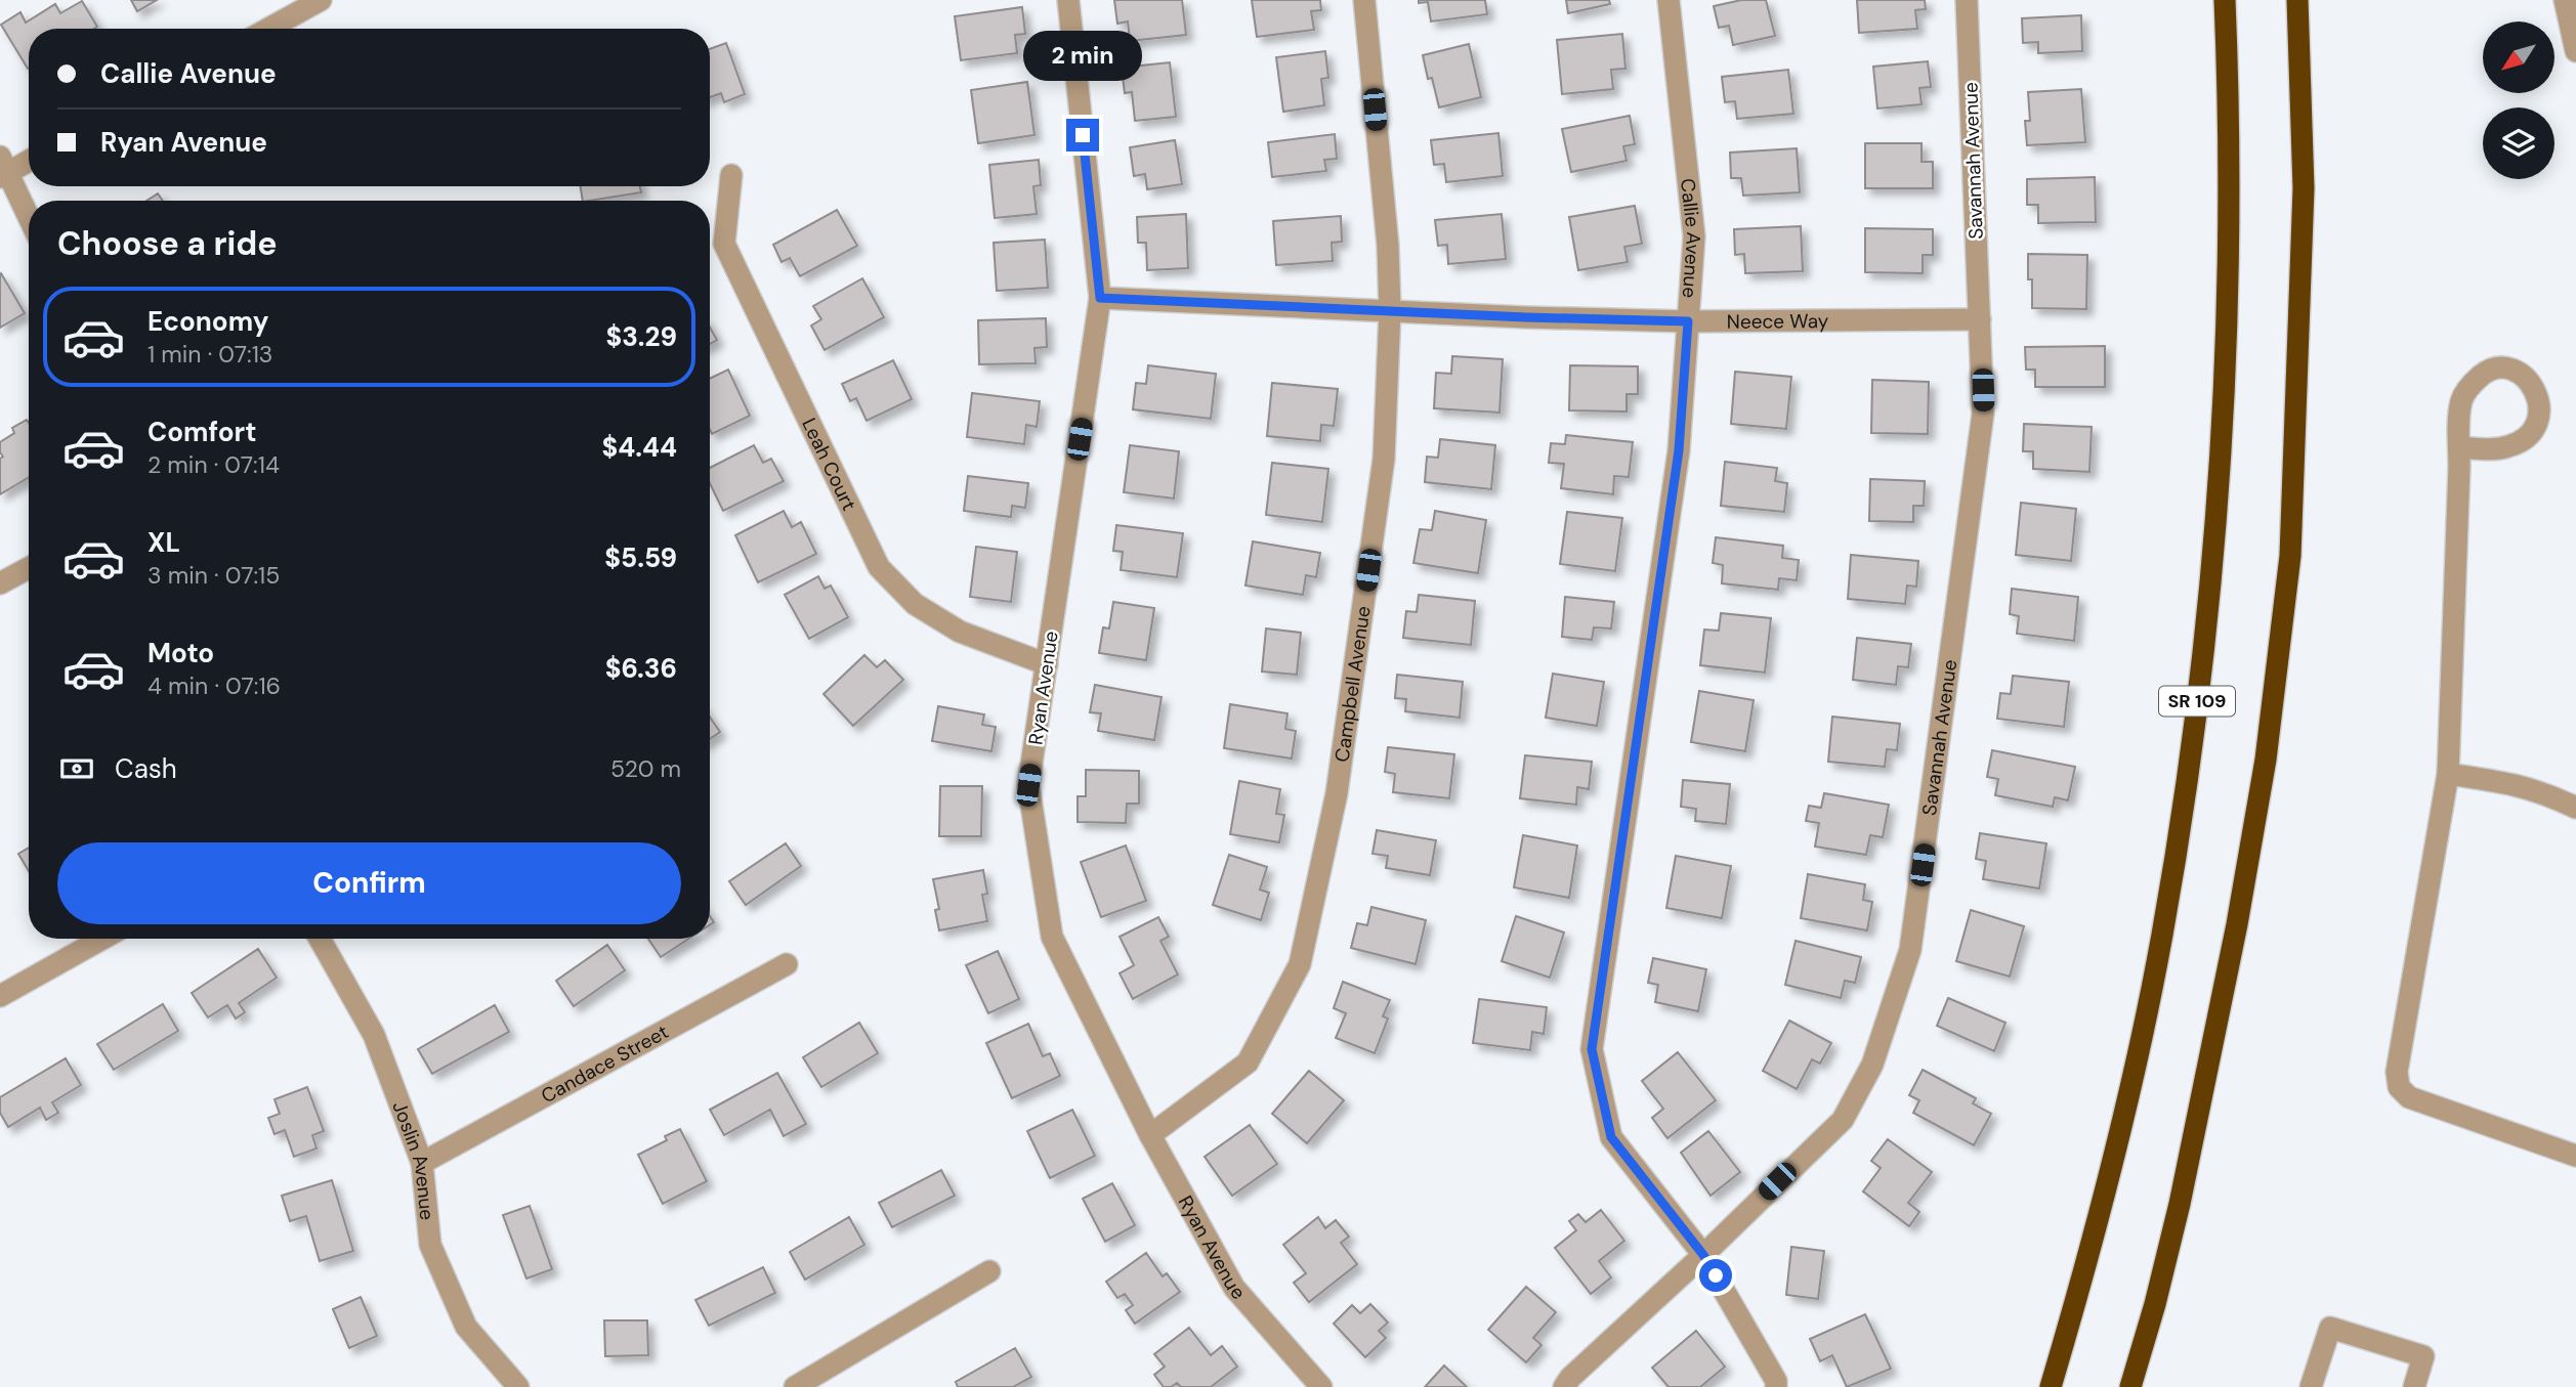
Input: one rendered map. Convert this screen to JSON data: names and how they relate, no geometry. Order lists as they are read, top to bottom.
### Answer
{
  "streets": {
    "highway": ["SR 109"],
    "street": [
      "Savannah Avenue",
      "Callie Avenue",
      "Neece Way",
      "Leah Court",
      "Campbell Avenue",
      "Ryan Avenue",
      "Candace Street",
      "Joslin Avenue"
    ]
  },
  "crossings": [
    ["Savannah Avenue", "Callie Avenue"],
    ["Savannah Avenue", "Neece Way"],
    ["Callie Avenue", "Neece Way"],
    ["Neece Way", "Campbell Avenue"],
    ["Neece Way", "Ryan Avenue"],
    ["Leah Court", "Ryan Avenue"],
    ["Campbell Avenue", "Ryan Avenue"],
    ["Candace Street", "Joslin Avenue"]
  ],
  "north": "bottom left",
  "page": {
    "banner": ["Callie Avenue", "Ryan Avenue"],
    "bubble": "2 min",
    "heading": "Choose a ride",
    "list": [
      {
        "name": "Economy",
        "note": "1 min · 07:13",
        "value": "$3.29"
      },
      {
        "name": "Comfort",
        "note": "2 min · 07:14",
        "value": "$4.44"
      },
      {
        "name": "XL",
        "note": "3 min · 07:15",
        "value": "$5.59"
      },
      {
        "name": "Moto",
        "note": "4 min · 07:16",
        "value": "$6.36"
      }
    ],
    "pay": ["Cash", "520 m"],
    "buttons": "Confirm"
  }
}
